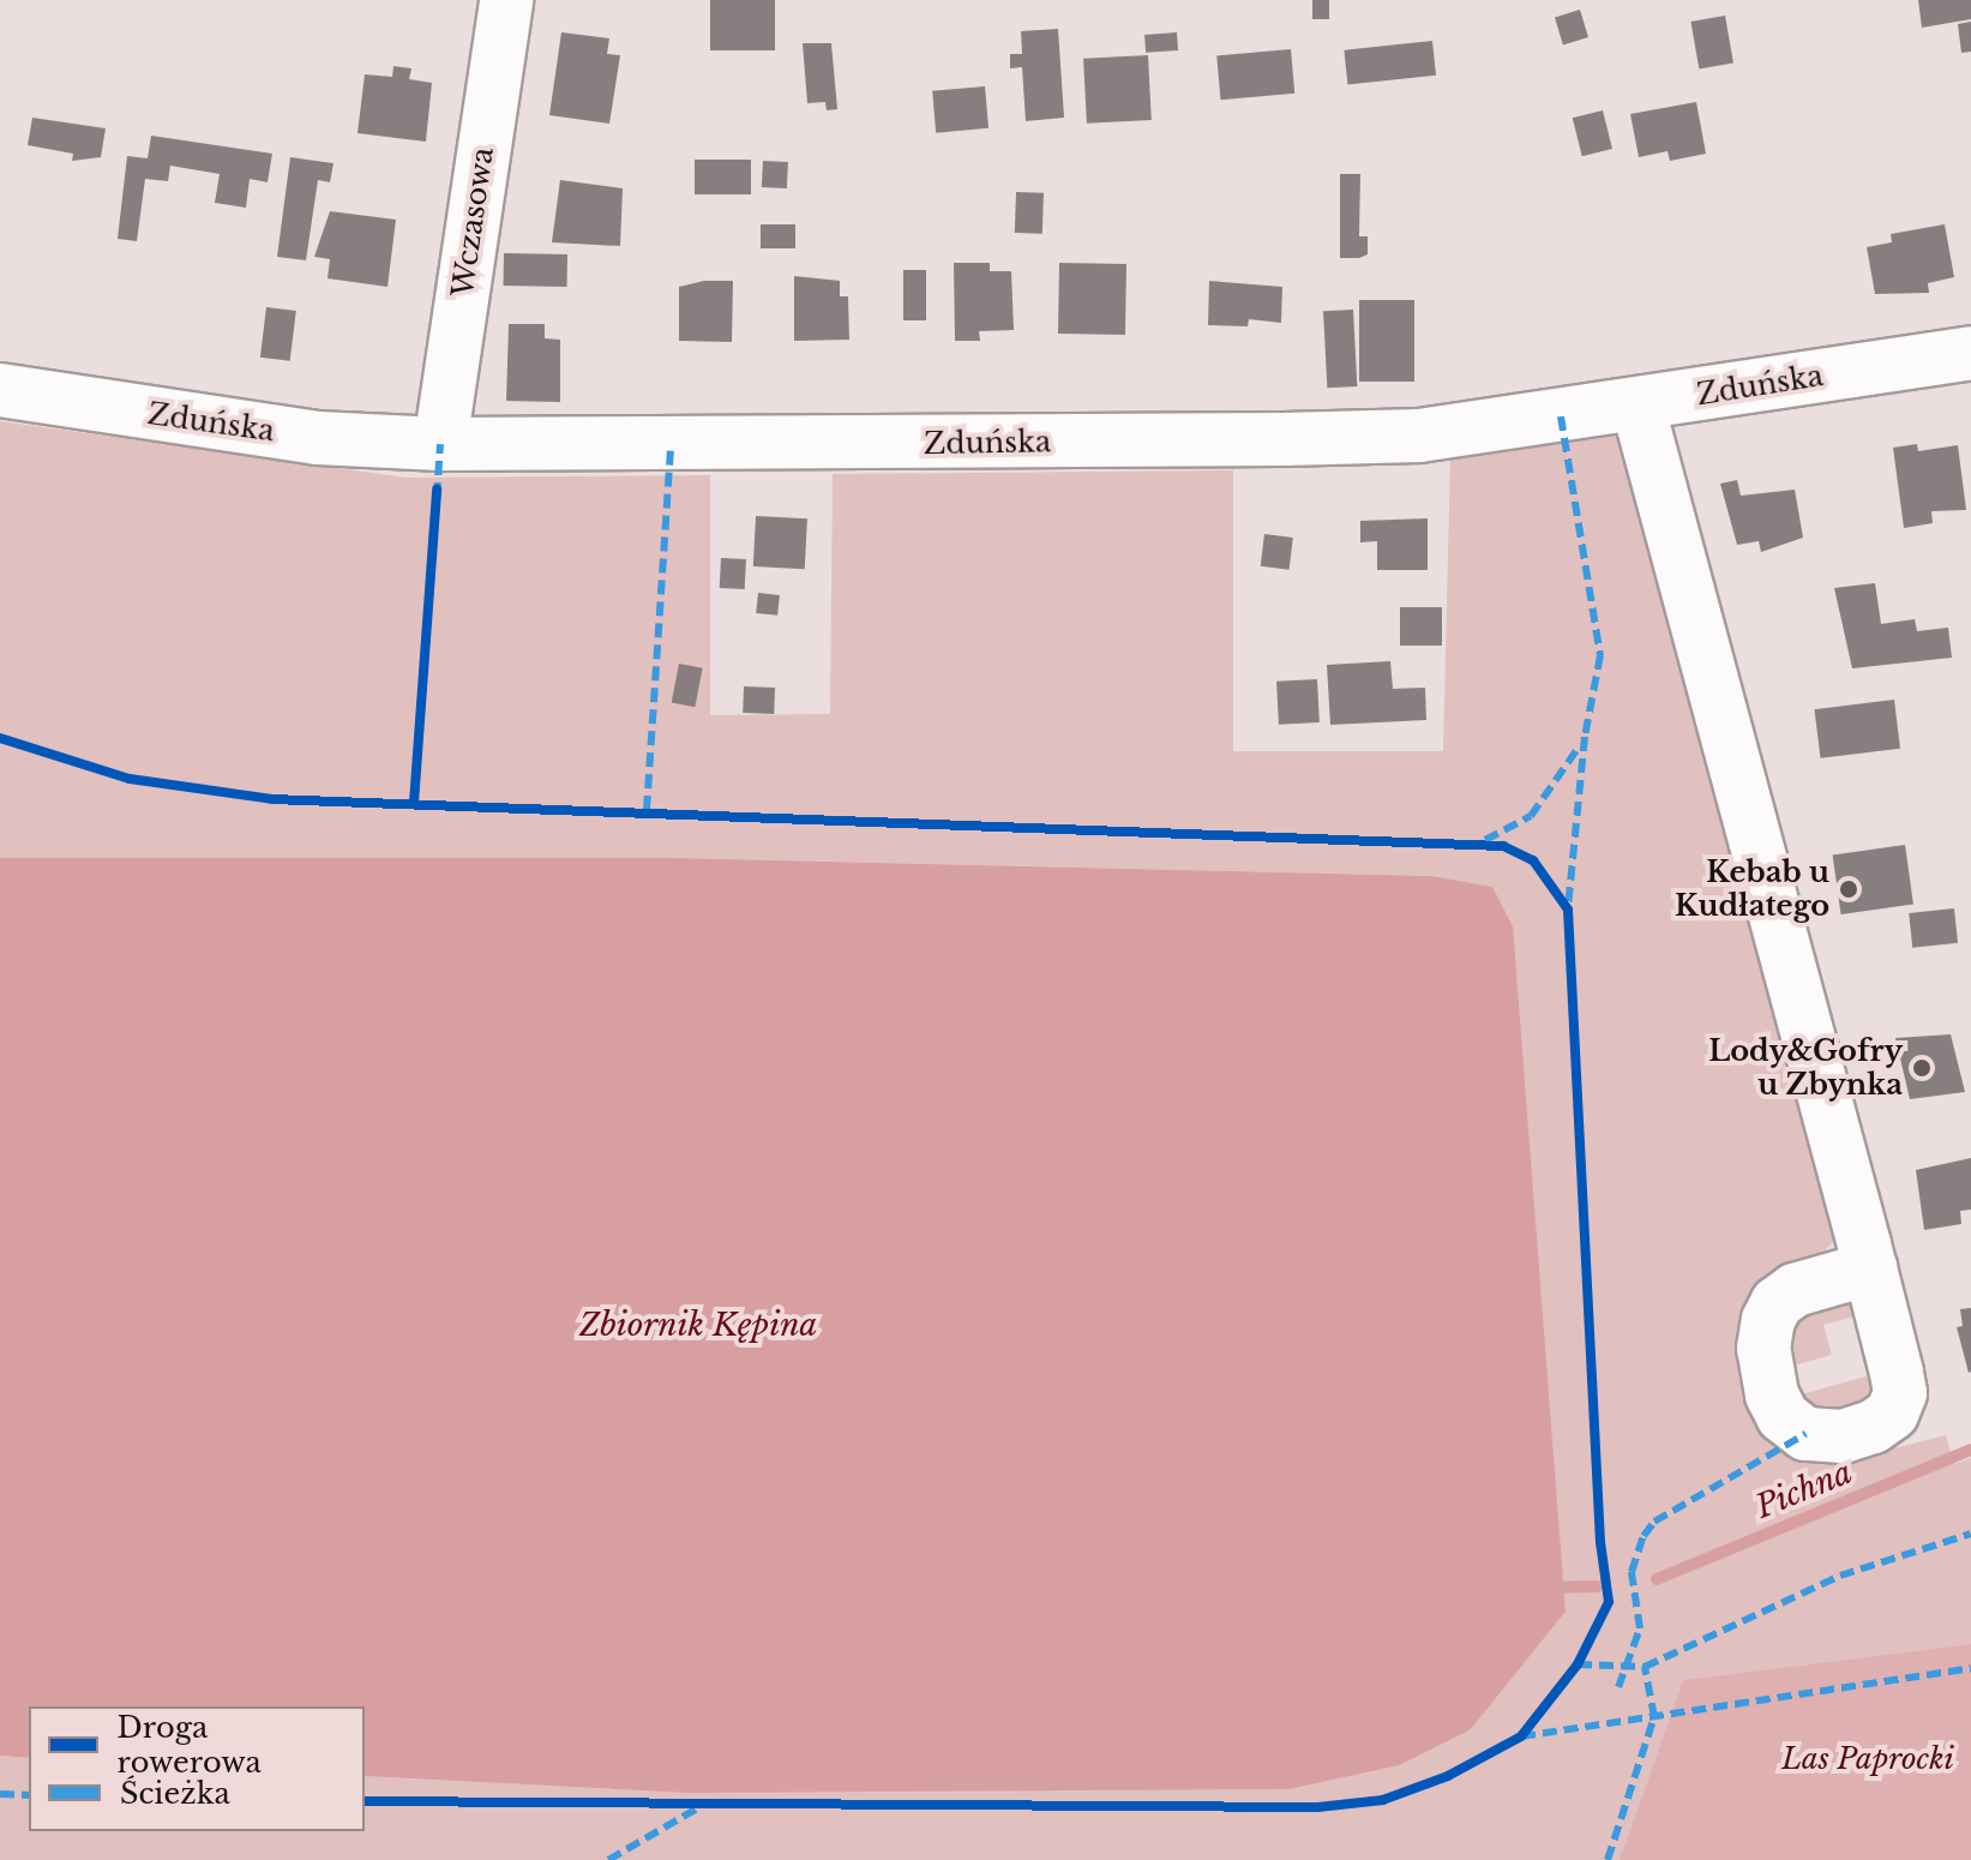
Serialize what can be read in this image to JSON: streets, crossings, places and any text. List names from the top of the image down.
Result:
{
  "streets": {
    "street": ["Wczasowa", "Zduńska"]
  },
  "crossings": [
    ["Wczasowa", "Zduńska"]
  ],
  "water": ["Zbiornik Kępina", "Pichna"],
  "parks": ["Las Paprocki"],
  "places": ["Kebab u Kudłatego", "Lody&Gofry u Zbynka"],
  "legend": ["Droga rowerowa", "Ścieżka"]
}
